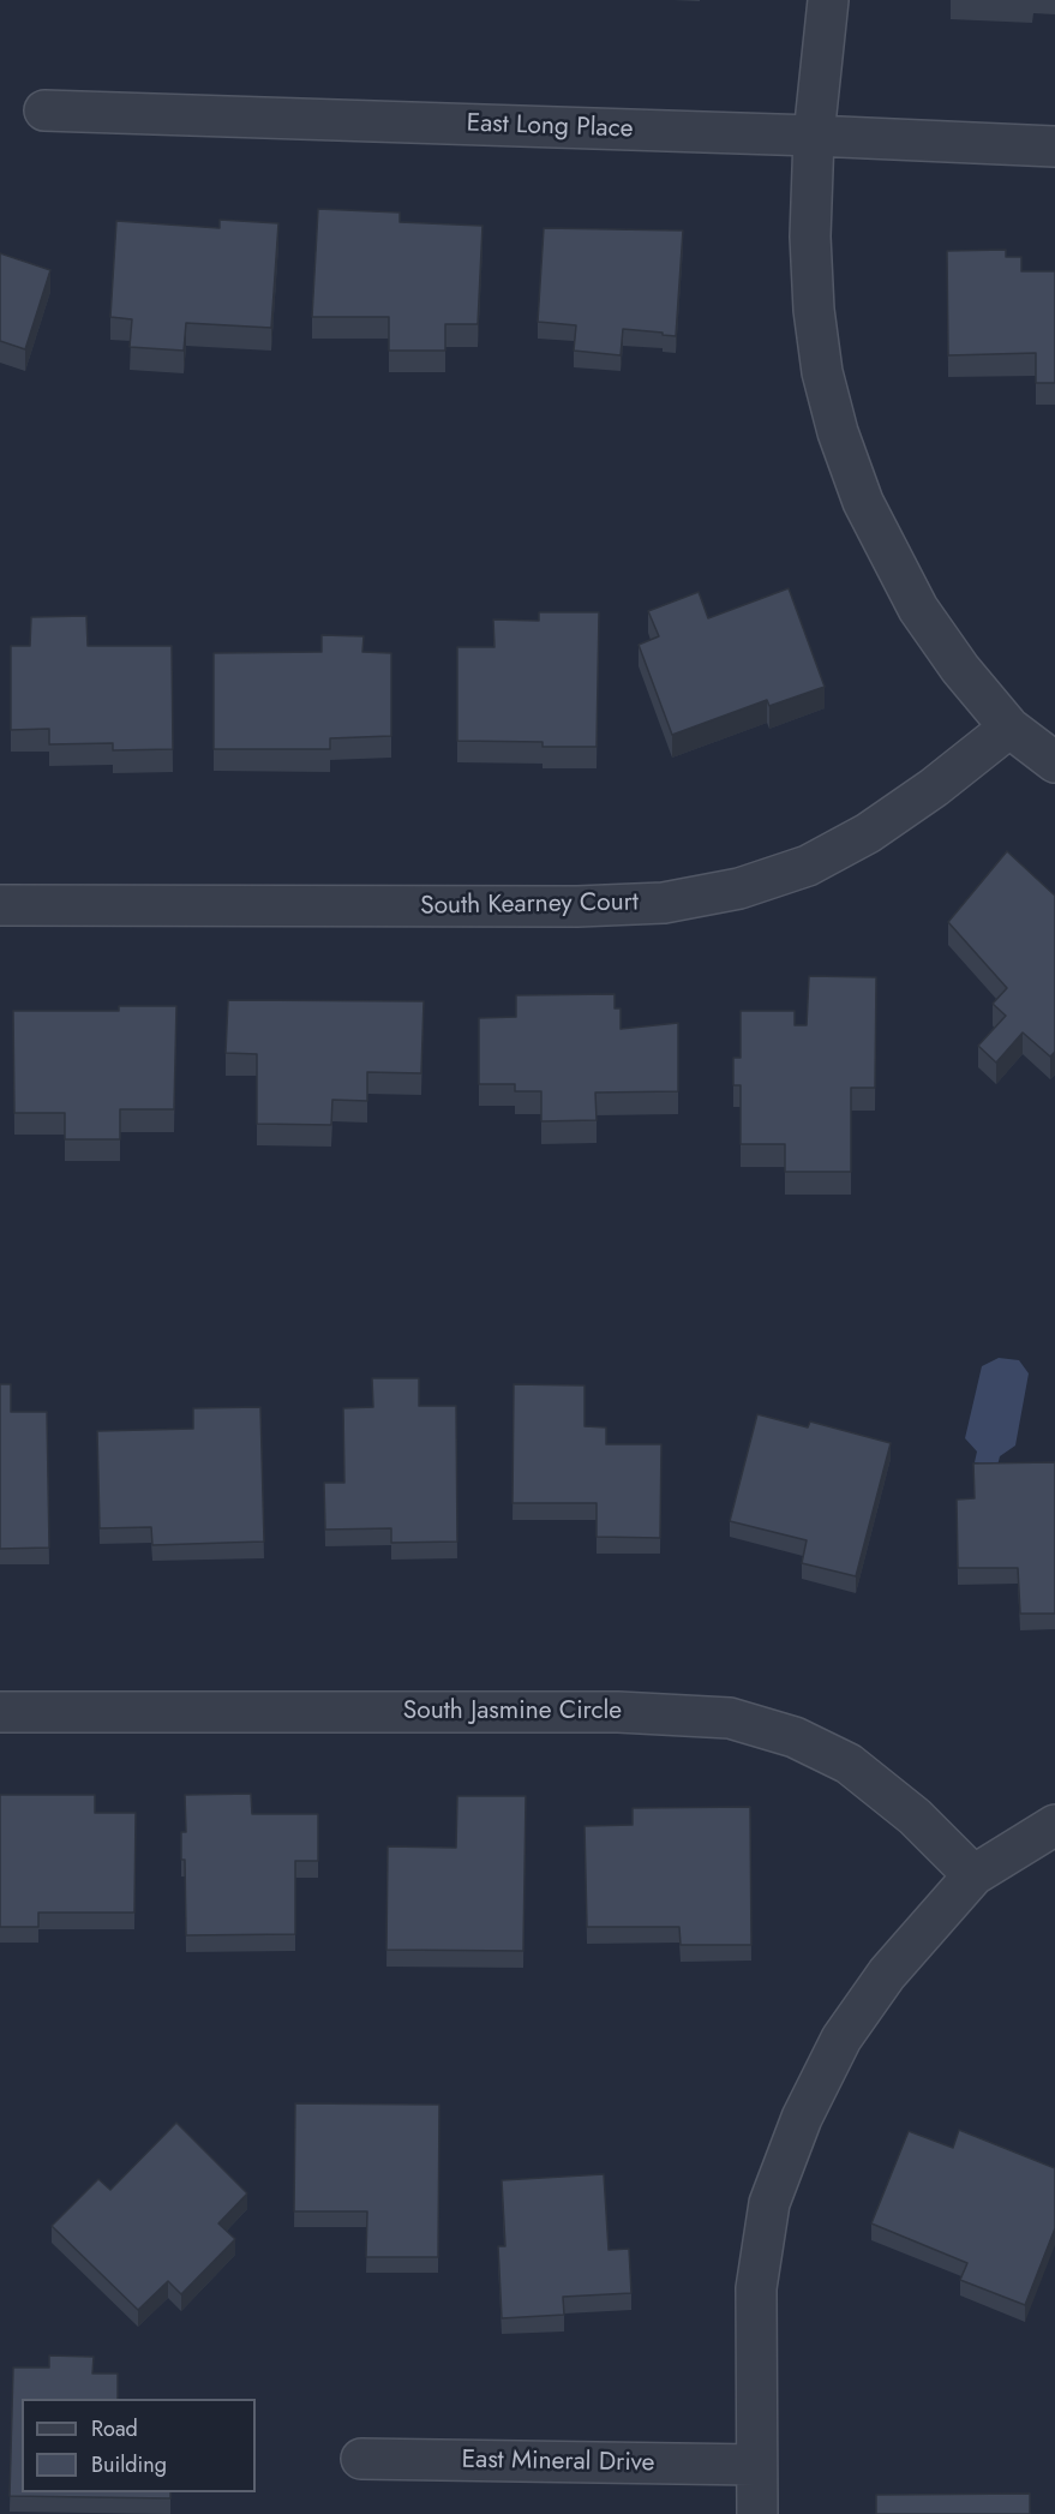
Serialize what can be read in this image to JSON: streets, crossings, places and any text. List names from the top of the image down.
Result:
{
  "streets": {
    "street": [
      "East Long Place",
      "South Kearney Court",
      "South Jasmine Circle",
      "East Mineral Drive"
    ]
  },
  "legend": ["Road", "Building"]
}
